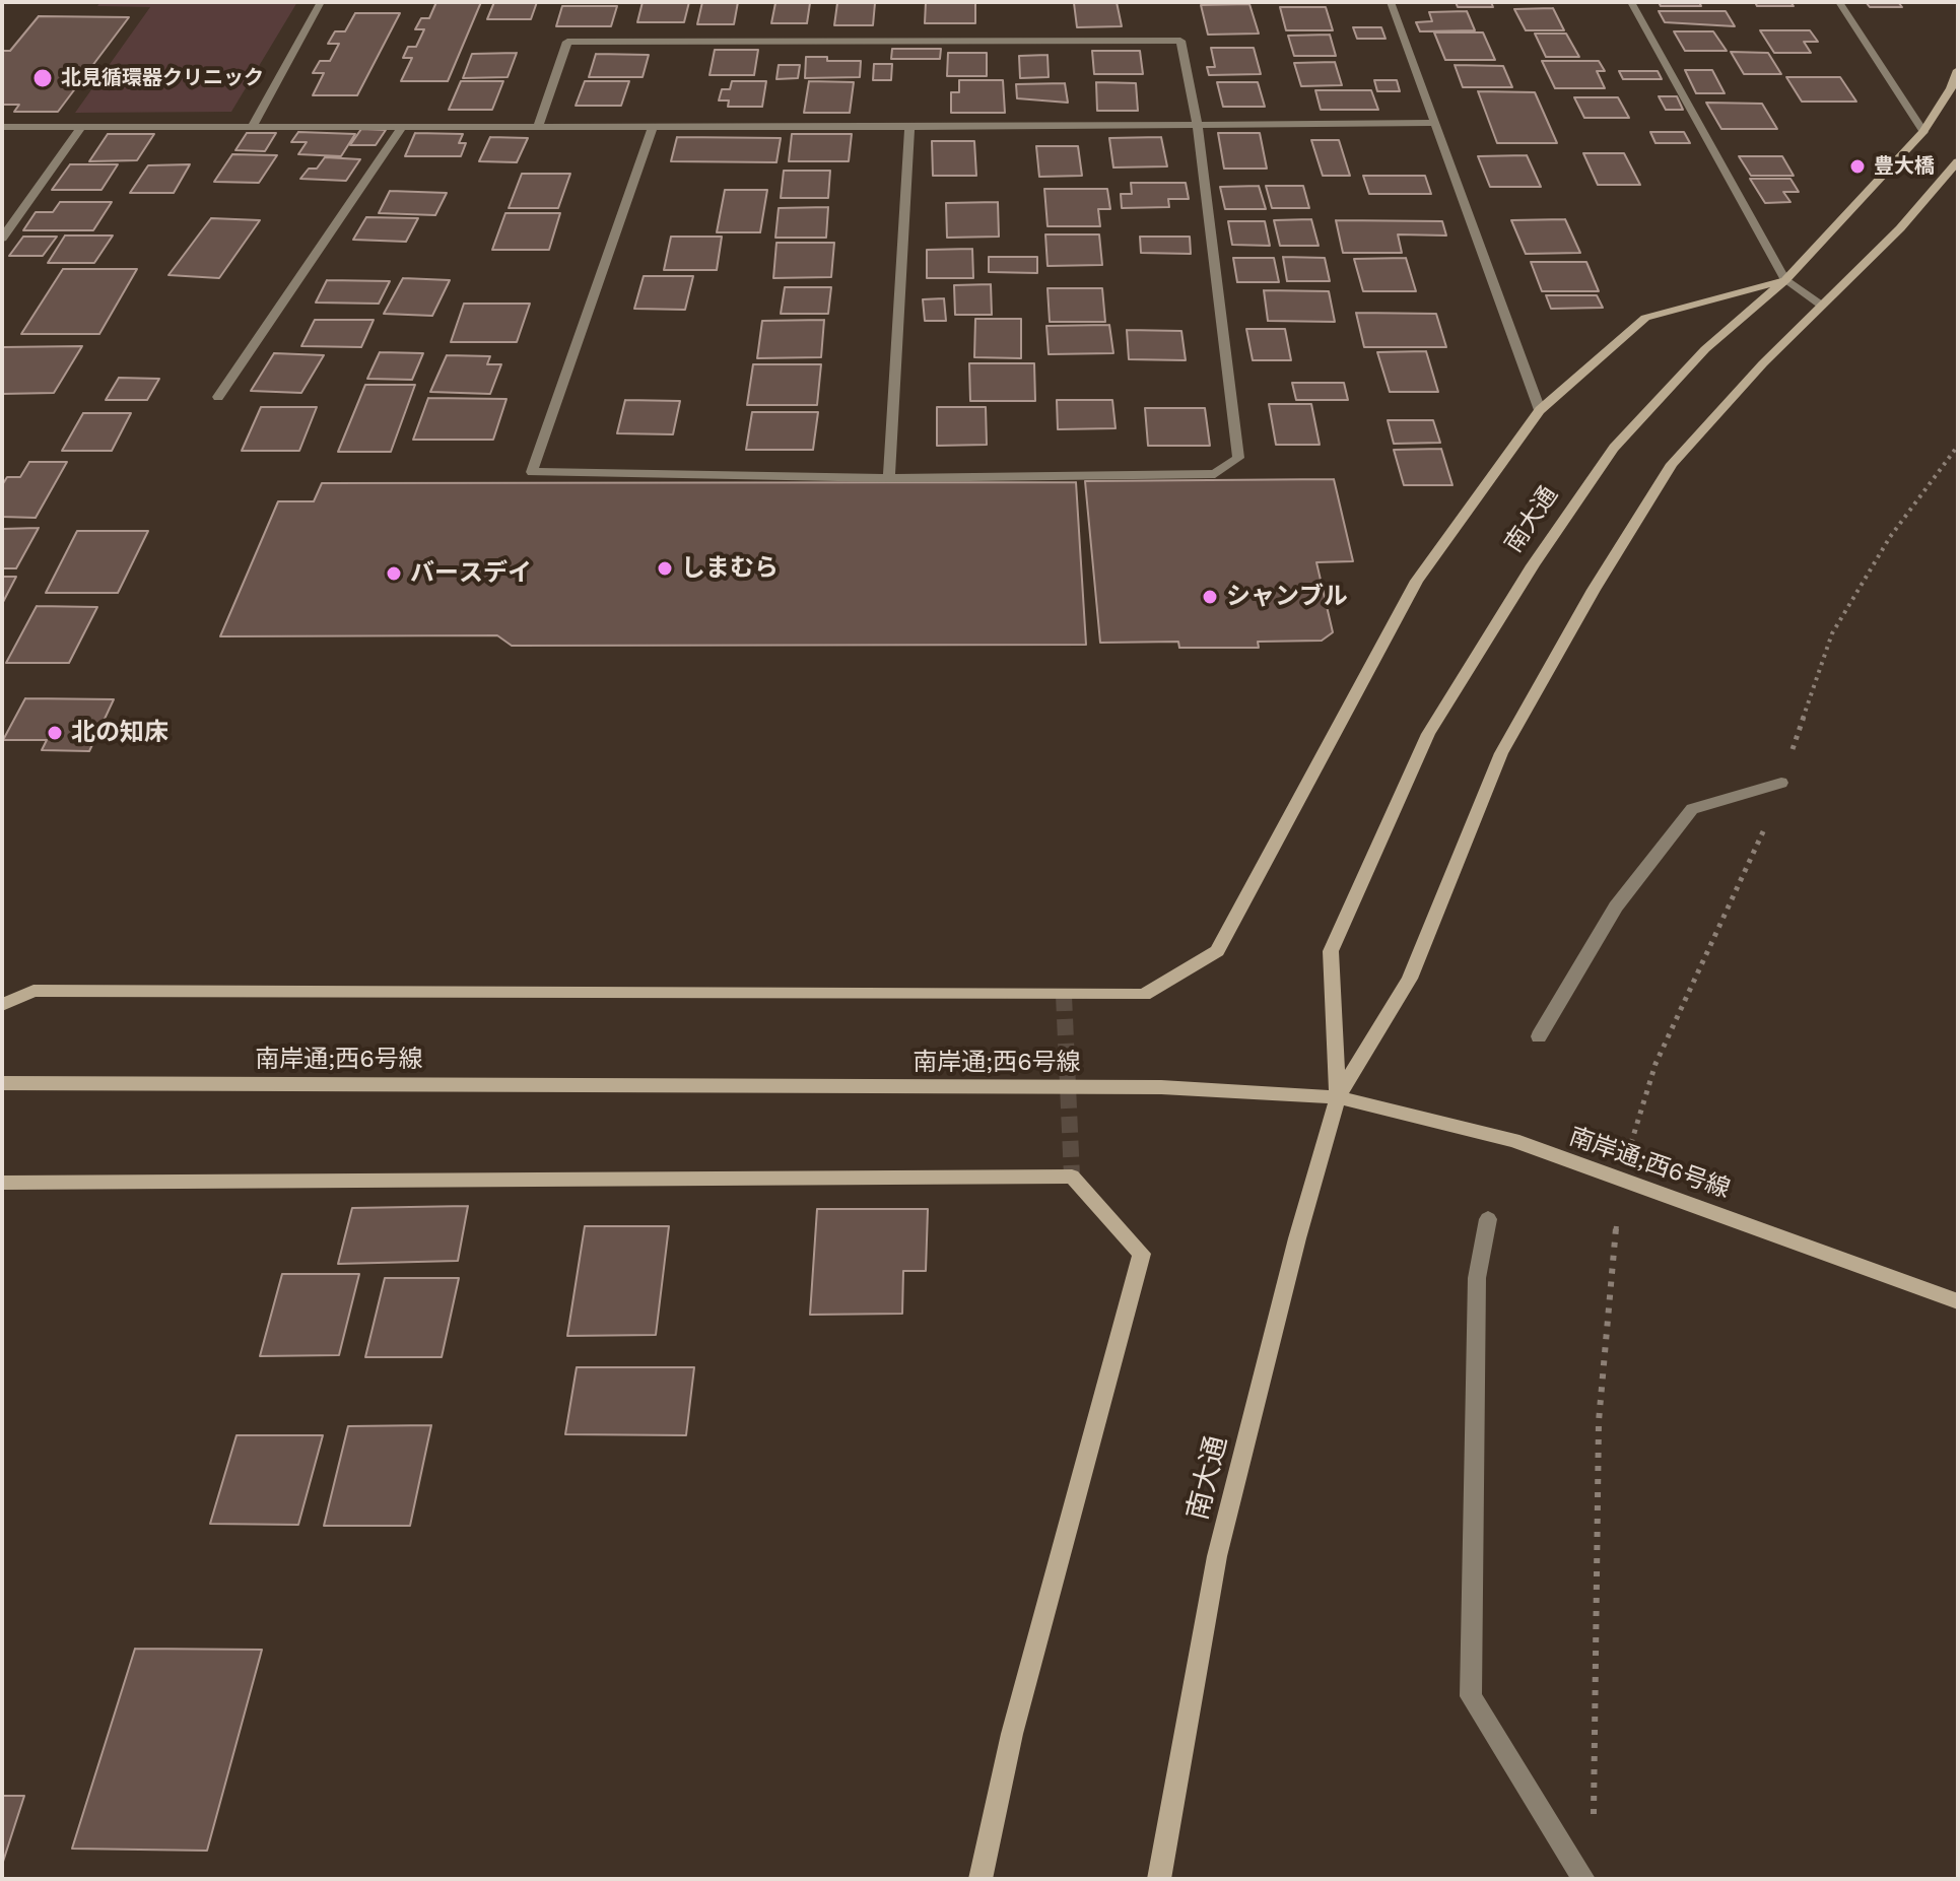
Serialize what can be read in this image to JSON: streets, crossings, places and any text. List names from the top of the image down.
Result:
{
  "streets": {
    "street": ["南大通", "南岸通;西6号線"]
  },
  "crossings": [
    ["南大通", "南岸通;西6号線"]
  ],
  "places": [
    "北見循環器クリニック",
    "豊大橋",
    "しまむら",
    "バースデイ",
    "シャンブル",
    "北の知床"
  ]
}
